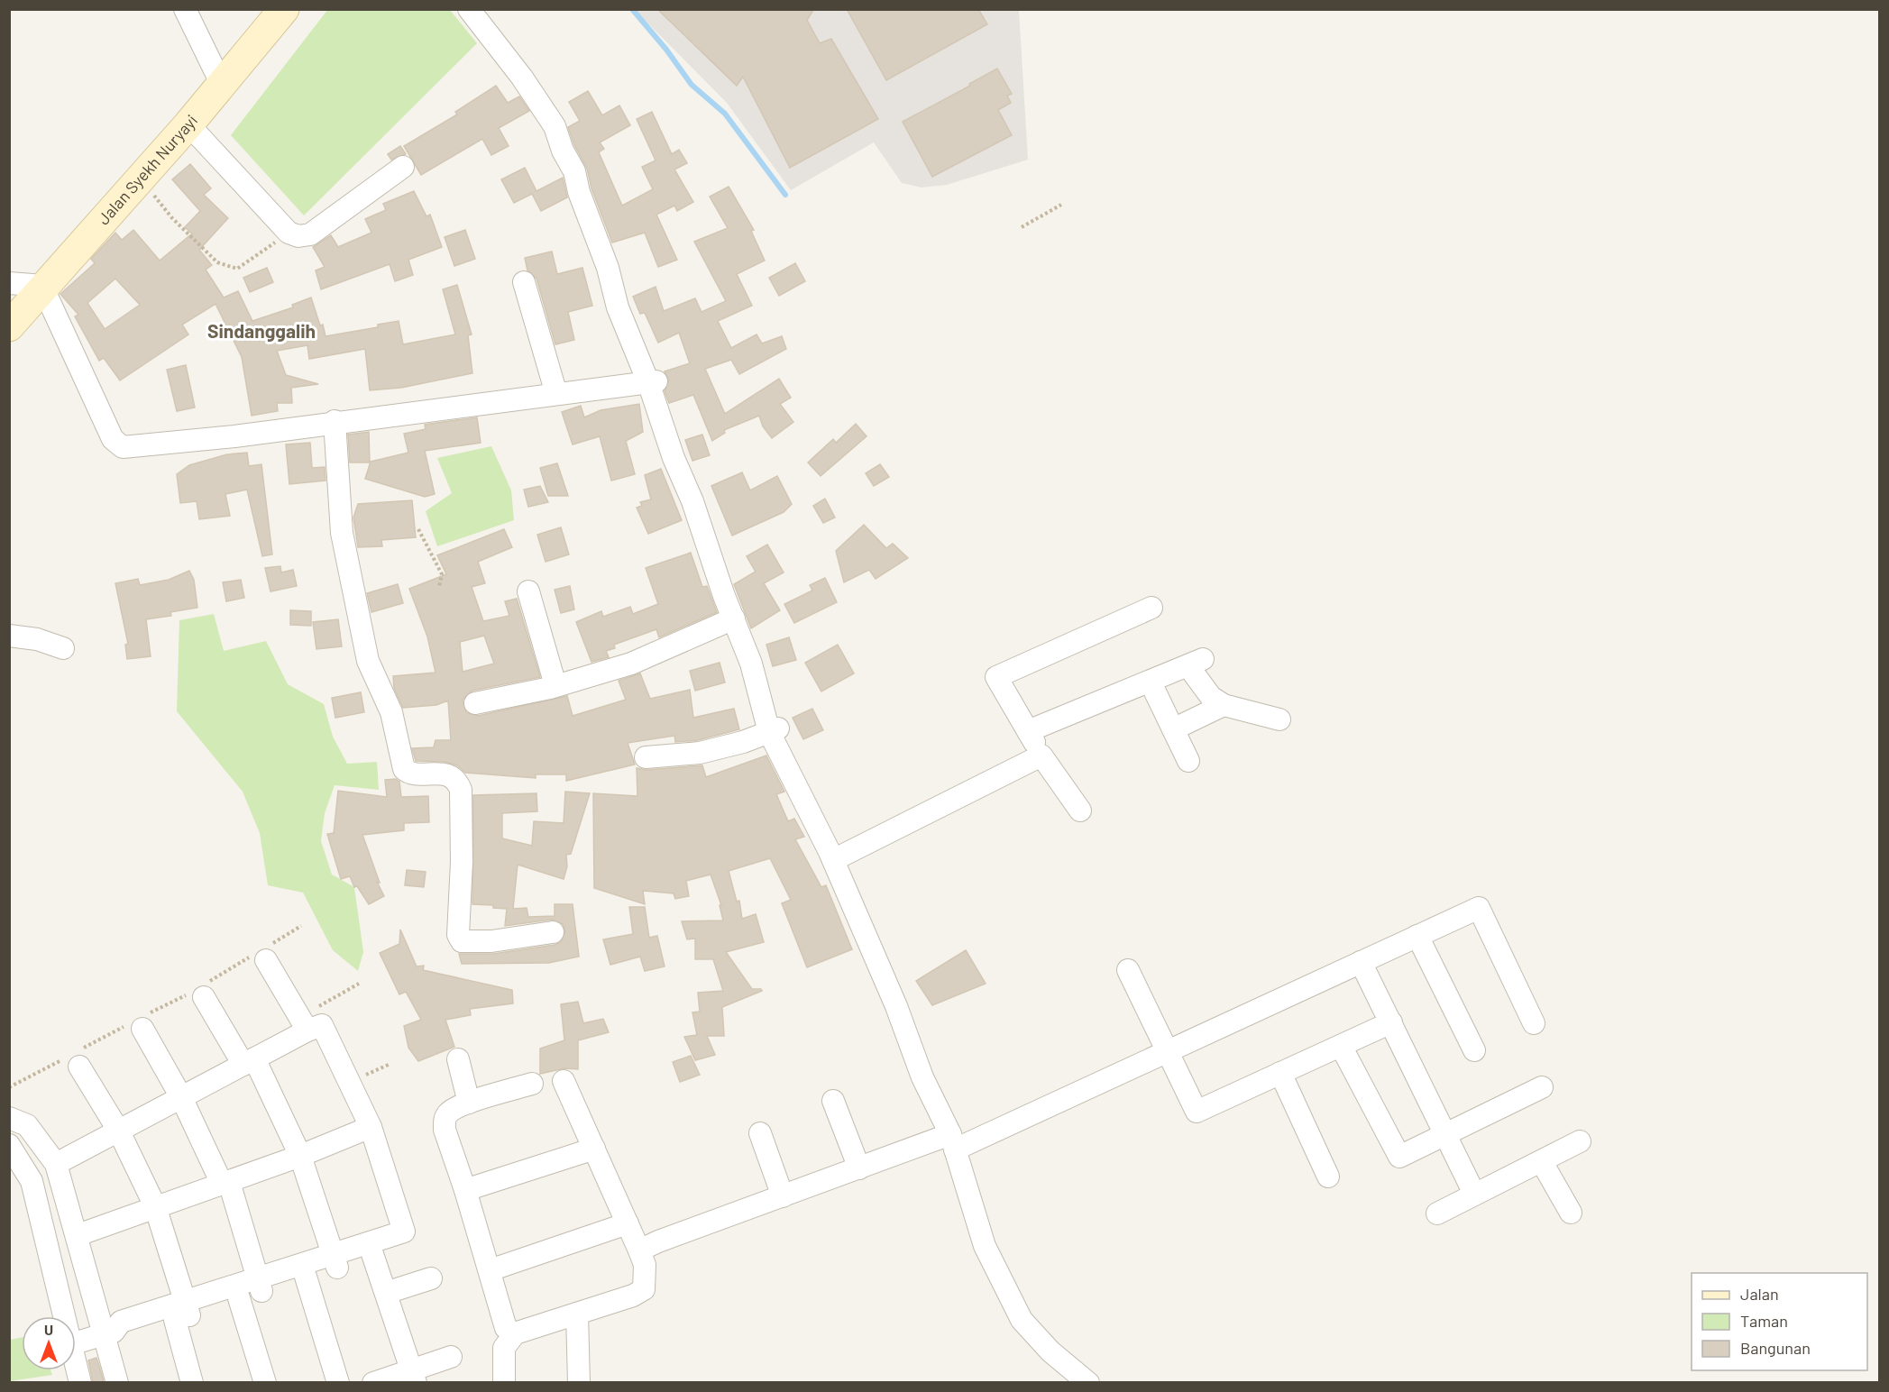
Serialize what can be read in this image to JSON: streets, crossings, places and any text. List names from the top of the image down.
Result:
{
  "streets": {
    "main road": ["Jalan Syekh Nuryayi"]
  },
  "districts": ["Sindanggalih"],
  "legend": ["Jalan", "Taman", "Bangunan"],
  "north": "top"
}
